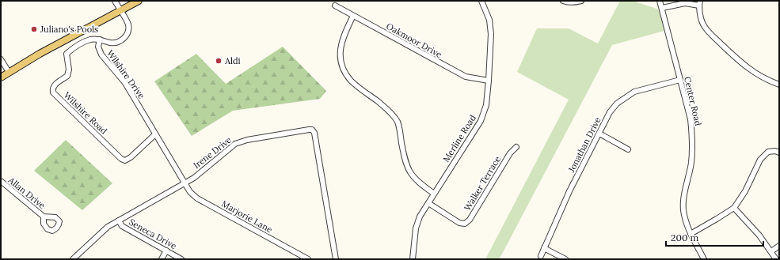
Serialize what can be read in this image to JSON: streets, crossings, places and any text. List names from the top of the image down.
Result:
{
  "streets": {
    "street": [
      "Oakmoor Drive",
      "Wilshire Drive",
      "Center Road",
      "Wilshire Road",
      "Merline Road",
      "Jonathan Drive",
      "Irene Drive",
      "Walker Terrace",
      "Allan Drive",
      "Marjorie Lane",
      "Seneca Drive"
    ]
  },
  "crossings": [
    ["Oakmoor Drive", "Merline Road"],
    ["Wilshire Drive", "Wilshire Road"],
    ["Wilshire Drive", "Irene Drive"],
    ["Wilshire Drive", "Marjorie Lane"],
    ["Center Road", "Jonathan Drive"],
    ["Merline Road", "Walker Terrace"],
    ["Irene Drive", "Marjorie Lane"],
    ["Irene Drive", "Seneca Drive"]
  ],
  "places": ["Juliano's Pools", "Aldi"],
  "scale_bar": "200 m"
}
